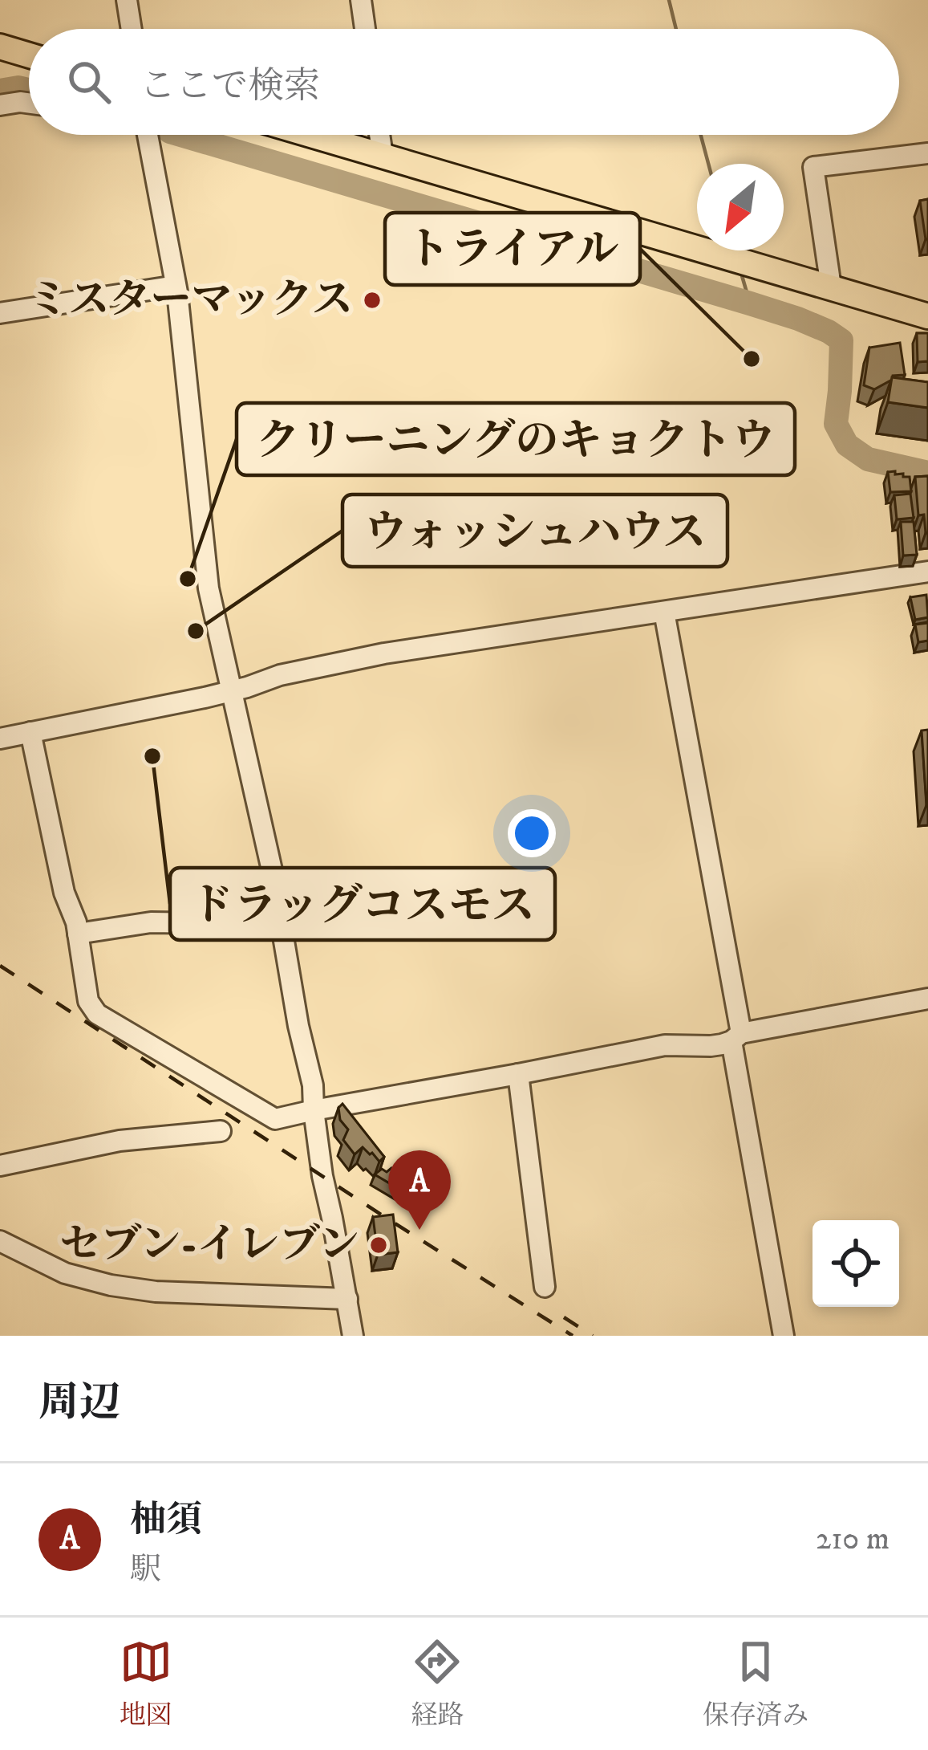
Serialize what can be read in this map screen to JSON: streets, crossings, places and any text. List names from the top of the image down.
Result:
{
  "places": [
    "ミスターマックス",
    "トライアル",
    "クリーニングのキョクトウ",
    "ウォッシュハウス",
    "ドラッグコスモス",
    "セブン-イレブン"
  ],
  "north": "bottom left",
  "page": {
    "search": "ここで検索",
    "pins": "A",
    "heading": "周辺",
    "list": [
      {
        "mark": "A",
        "name": "柚須",
        "note": "駅",
        "value": "210 m"
      }
    ],
    "nav": ["地図", "経路", "保存済み"]
  }
}
